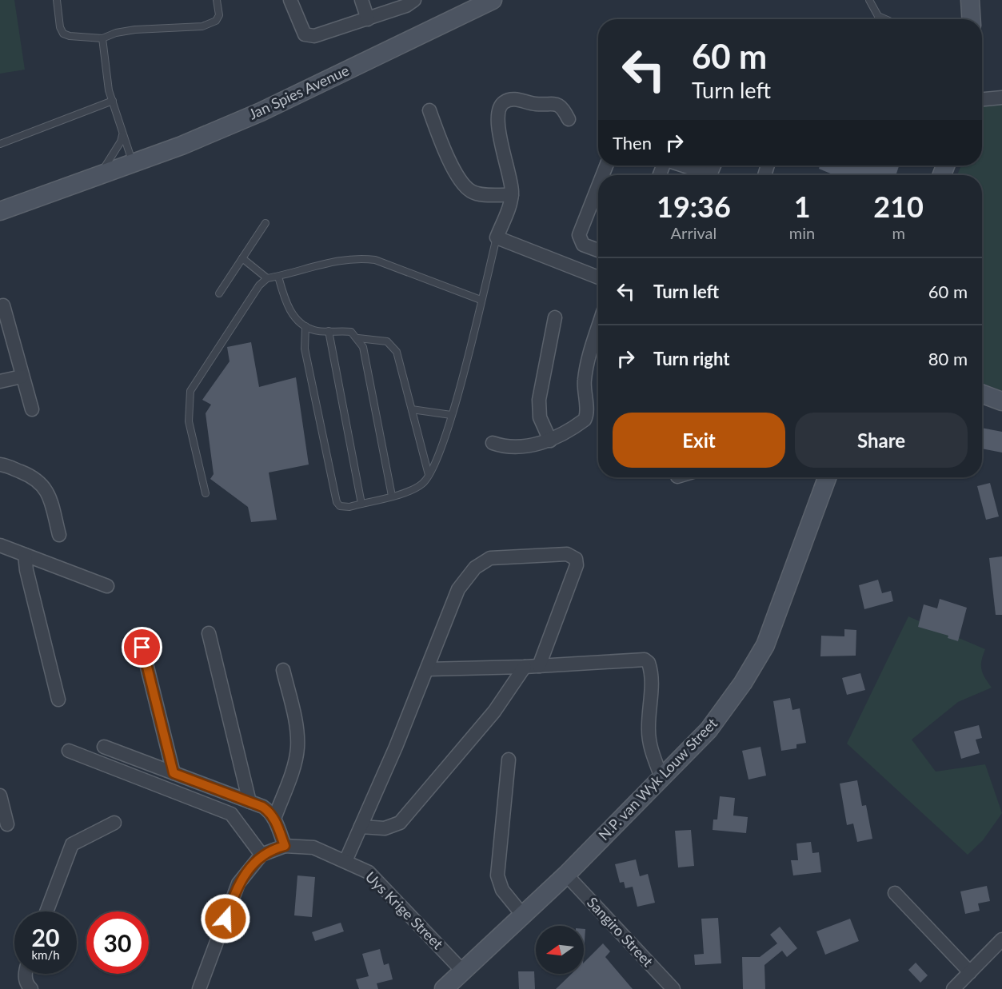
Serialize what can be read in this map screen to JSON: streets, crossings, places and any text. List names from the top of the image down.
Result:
{
  "streets": {
    "street": [
      "Jan Spies Avenue",
      "N.P. van Wyk Louw Street",
      "Uys Krige Street",
      "Sangiro Street"
    ]
  },
  "crossings": [
    ["N.P. van Wyk Louw Street", "Uys Krige Street"],
    ["N.P. van Wyk Louw Street", "Sangiro Street"]
  ],
  "north": "left",
  "page": {
    "turn": ["60 m", "Turn left"],
    "then": "Then",
    "eta": [
      "19:36",
      "Arrival",
      "1",
      "min",
      "210",
      "m"
    ],
    "list": [
      {
        "name": "Turn left",
        "value": "60 m"
      },
      {
        "name": "Turn right",
        "value": "80 m"
      }
    ],
    "buttons": ["Exit", "Share"],
    "speed": "20 km/h",
    "limit": "30"
  }
}
